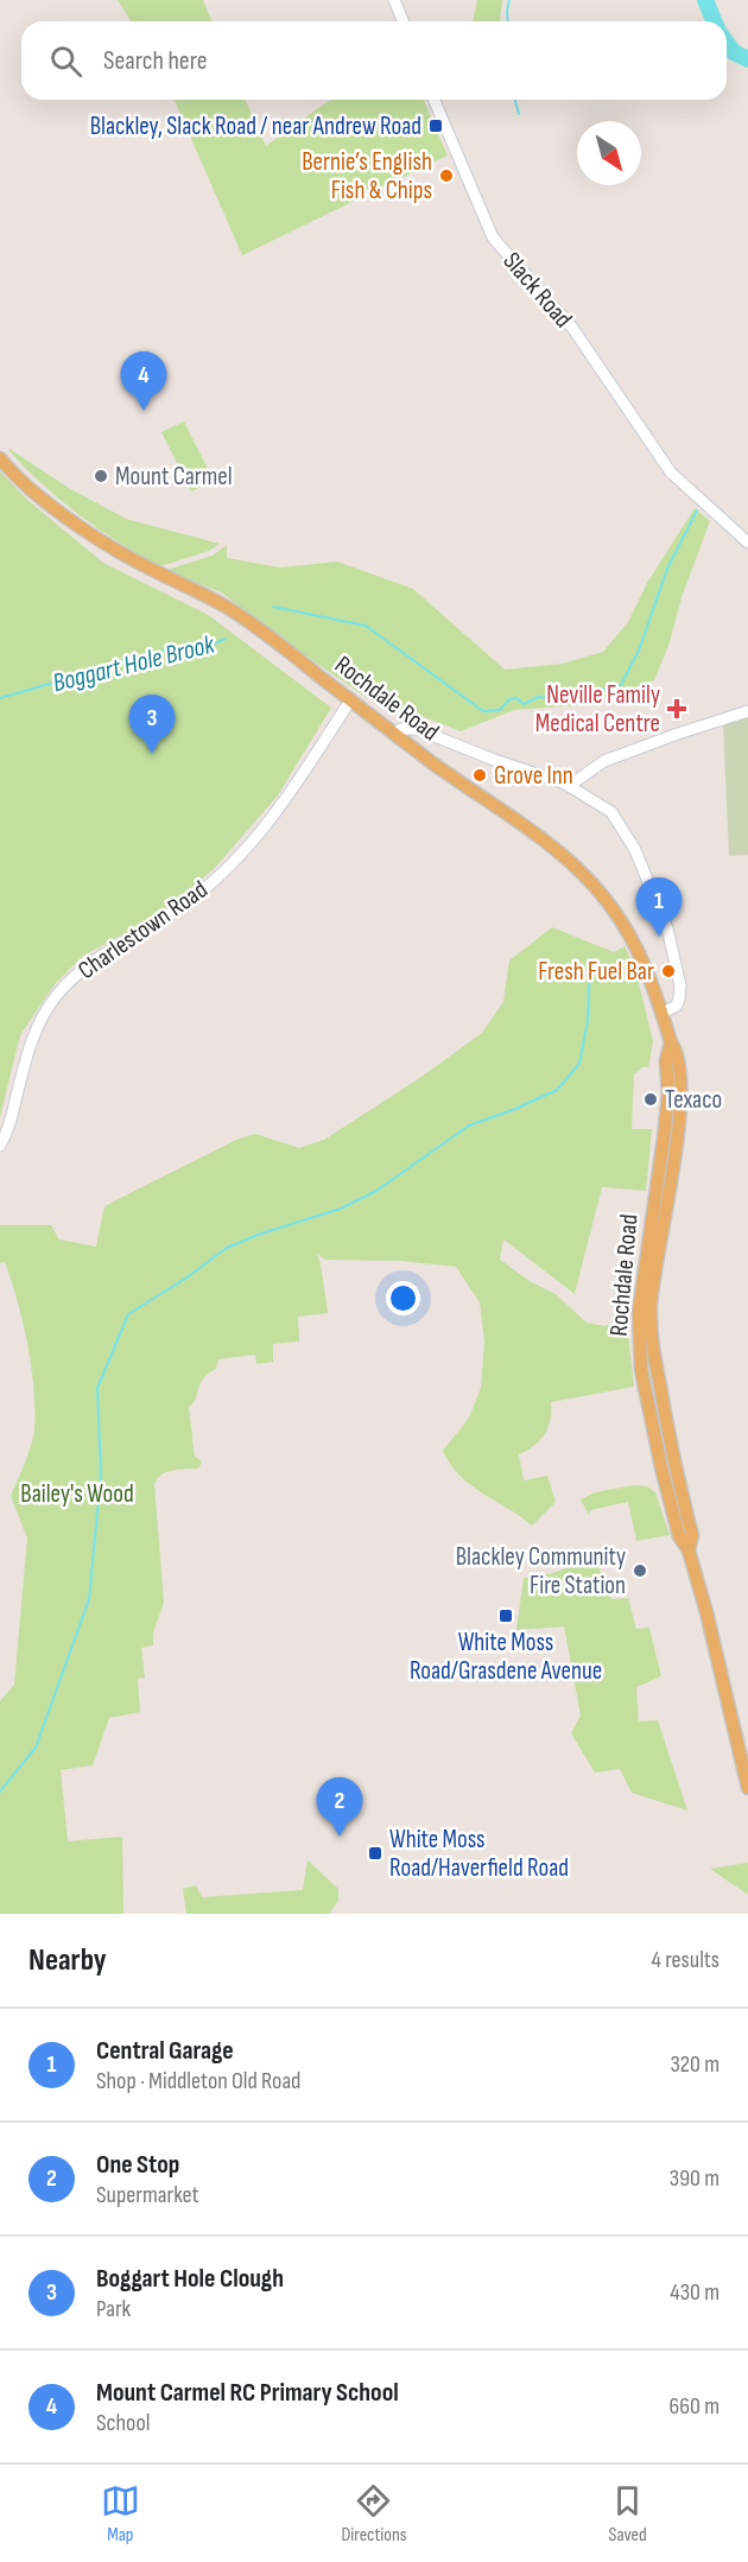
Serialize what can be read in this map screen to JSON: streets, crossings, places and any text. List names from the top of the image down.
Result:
{
  "streets": {
    "main road": ["Rochdale Road"],
    "street": ["Slack Road", "Charlestown Road"]
  },
  "crossings": [
    ["Rochdale Road", "Charlestown Road"]
  ],
  "water": ["Boggart Hole Brook"],
  "parks": ["Bailey's Wood"],
  "places": {
    "transit": ["Blackley, Slack Road / near Andrew Road", "White Moss Road/Grasdene Avenue", "White Moss Road/Haverfield Road"],
    "other": [
      "Bernie’s English Fish & Chips",
      "Mount Carmel",
      "Grove Inn",
      "Fresh Fuel Bar",
      "Texaco",
      "Blackley Community Fire Station"
    ],
    "health": ["Neville Family Medical Centre"]
  },
  "north": "bottom right",
  "page": {
    "search": "Search here",
    "pins": [
      "4",
      "3",
      "1",
      "2"
    ],
    "heading": ["Nearby", "4 results"],
    "list": [
      {
        "mark": "1",
        "name": "Central Garage",
        "note": "Shop · Middleton Old Road",
        "value": "320 m"
      },
      {
        "mark": "2",
        "name": "One Stop",
        "note": "Supermarket",
        "value": "390 m"
      },
      {
        "mark": "3",
        "name": "Boggart Hole Clough",
        "note": "Park",
        "value": "430 m"
      },
      {
        "mark": "4",
        "name": "Mount Carmel RC Primary School",
        "note": "School",
        "value": "660 m"
      }
    ],
    "nav": ["Map", "Directions", "Saved"]
  }
}
